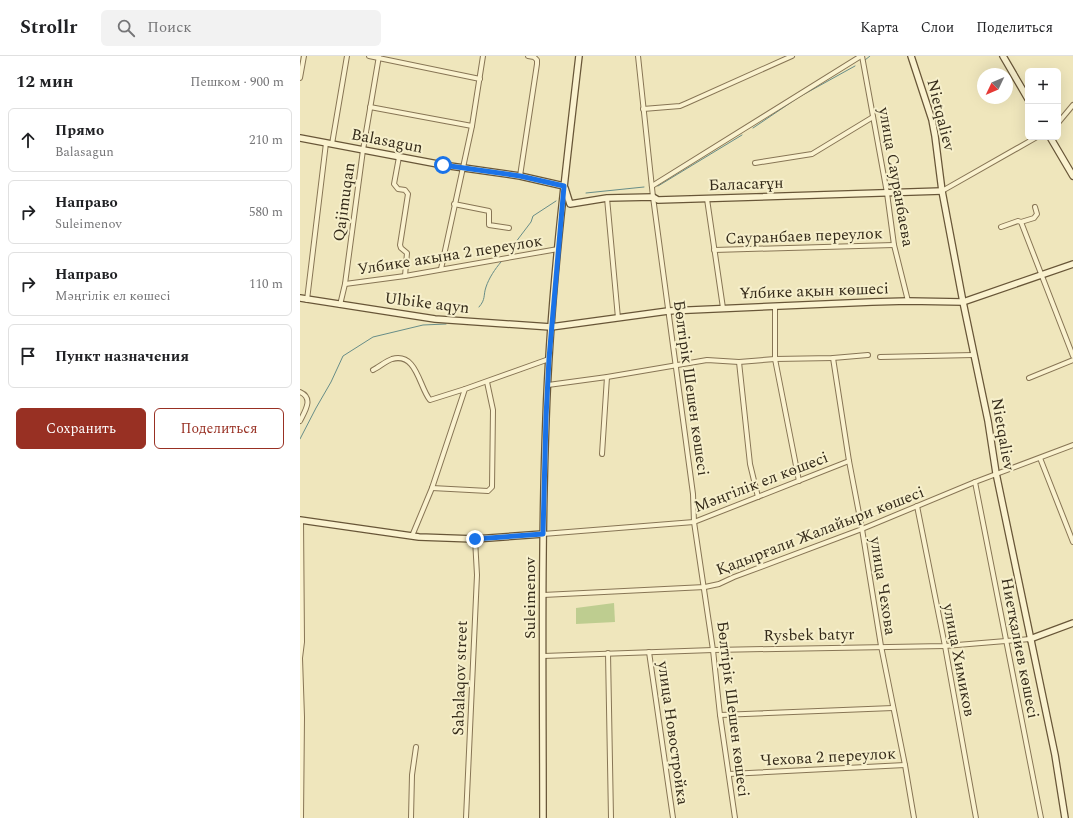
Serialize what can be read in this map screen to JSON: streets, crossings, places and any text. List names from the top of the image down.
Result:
{
  "streets": {
    "street": [
      "Nietqaliev",
      "Balasagun",
      "улица Сауранбаева",
      "Баласағұн",
      "Qajimuqan",
      "Сауранбаев переулок",
      "Улбике акына 2 переулок",
      "Ұлбике ақын көшесі",
      "Ulbike aqyn",
      "Бөлтірік Шешен көшесі",
      "Мәңгілік ел көшесі",
      "Қадырғали Жалайыри көшесі",
      "улица Чехова",
      "Suleimenov",
      "Rysbek batyr",
      "Ниетқалиев көшесі",
      "улица Химиков",
      "Sabalaqov street",
      "улица Новостройка",
      "Чехова 2 переулок"
    ]
  },
  "crossings": [
    ["Nietqaliev", "Баласағұн"],
    ["Nietqaliev", "Ұлбике ақын көшесі"],
    ["Nietqaliev", "Қадырғали Жалайыри көшесі"],
    ["Nietqaliev", "Rysbek batyr"],
    ["Balasagun", "Баласағұн"],
    ["Balasagun", "Qajimuqan"],
    ["Balasagun", "Suleimenov"],
    ["улица Сауранбаева", "Баласағұн"],
    ["улица Сауранбаева", "Сауранбаев переулок"],
    ["улица Сауранбаева", "Ұлбике ақын көшесі"],
    ["Баласағұн", "Сауранбаев переулок"],
    ["Баласағұн", "Бөлтірік Шешен көшесі"],
    ["Баласағұн", "Suleimenov"],
    ["Qajimuqan", "Улбике акына 2 переулок"],
    ["Qajimuqan", "Ulbike aqyn"],
    ["Сауранбаев переулок", "Ұлбике ақын көшесі"],
    ["Улбике акына 2 переулок", "Suleimenov"],
    ["Ұлбике ақын көшесі", "Ulbike aqyn"],
    ["Ұлбике ақын көшесі", "Бөлтірік Шешен көшесі"],
    ["Ұлбике ақын көшесі", "Suleimenov"],
    ["Ulbike aqyn", "Suleimenov"],
    ["Бөлтірік Шешен көшесі", "Мәңгілік ел көшесі"],
    ["Бөлтірік Шешен көшесі", "Қадырғали Жалайыри көшесі"],
    ["Бөлтірік Шешен көшесі", "Rysbek batyr"],
    ["Бөлтірік Шешен көшесі", "Чехова 2 переулок"],
    ["Мәңгілік ел көшесі", "улица Чехова"],
    ["Мәңгілік ел көшесі", "Suleimenov"],
    ["Мәңгілік ел көшесі", "Sabalaqov street"],
    ["Қадырғали Жалайыри көшесі", "улица Чехова"],
    ["Қадырғали Жалайыри көшесі", "Suleimenov"],
    ["Қадырғали Жалайыри көшесі", "Ниетқалиев көшесі"],
    ["Қадырғали Жалайыри көшесі", "улица Химиков"],
    ["улица Чехова", "Rysbek batyr"],
    ["улица Чехова", "Чехова 2 переулок"],
    ["Suleimenov", "Rysbek batyr"],
    ["Rysbek batyr", "Ниетқалиев көшесі"],
    ["Rysbek batyr", "улица Химиков"],
    ["Rysbek batyr", "улица Новостройка"]
  ],
  "north": "bottom left",
  "page": {
    "header": "Strollr",
    "search": "Поиск",
    "nav": ["Карта", "Слои", "Поделиться"],
    "heading": ["12 мин", "Пешком · 900 m"],
    "map_buttons": ["+", "−"],
    "list": [
      ["Прямо", "Balasagun", "210 m"],
      ["Направо", "Suleimenov", "580 m"],
      ["Направо", "Мәңгілік ел көшесі", "110 m"],
      "Пункт назначения"
    ],
    "buttons": ["Сохранить", "Поделиться"]
  }
}
